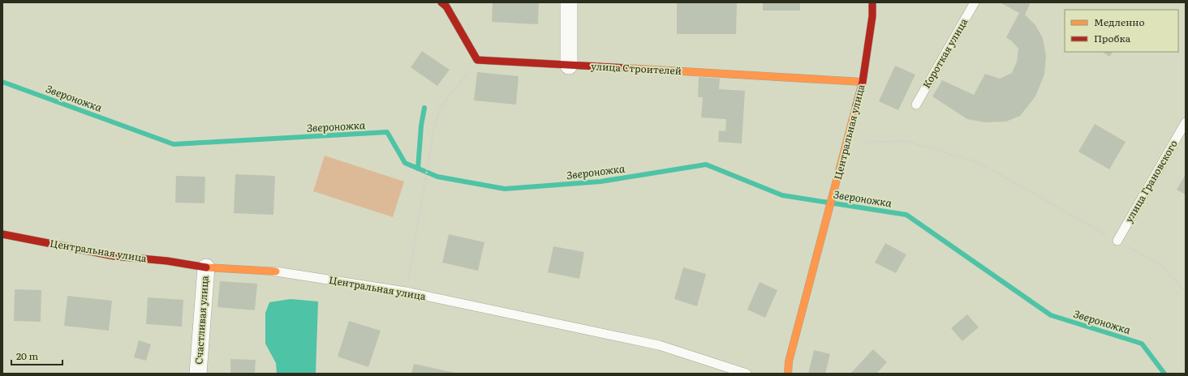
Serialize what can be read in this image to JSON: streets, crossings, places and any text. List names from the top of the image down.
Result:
{
  "streets": {
    "street": ["улица Строителей", "Центральная улица", "Счастливая улица"],
    "lane": ["Короткая улица", "улица Грановского"]
  },
  "crossings": [
    ["улица Строителей", "Центральная улица"],
    ["Центральная улица", "Счастливая улица"]
  ],
  "water": ["Звероножка"],
  "legend": ["Медленно", "Пробка"],
  "scale_bar": "20 m"
}
